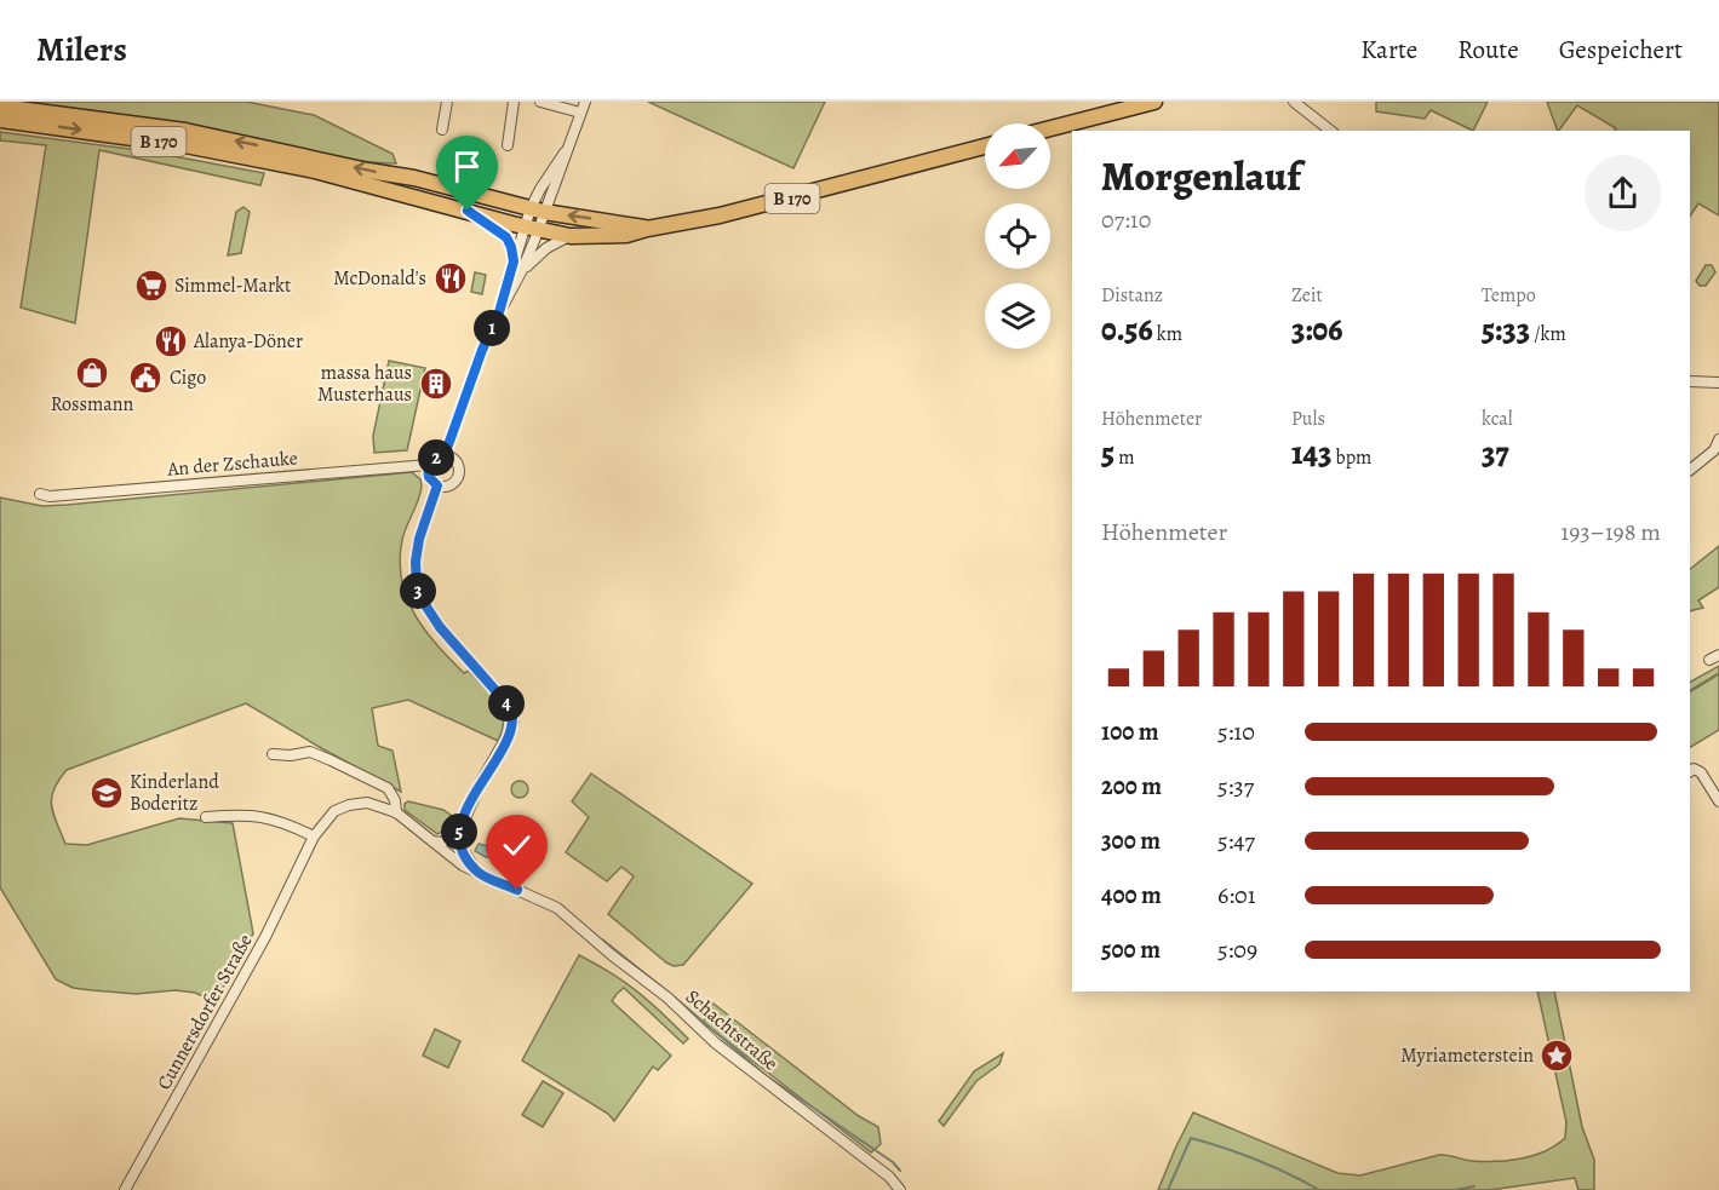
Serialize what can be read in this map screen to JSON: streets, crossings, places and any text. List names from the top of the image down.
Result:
{
  "streets": {
    "main road": ["B 170"],
    "street": ["An der Zschauke", "Cunnersdorfer Straße", "Schachtstraße"]
  },
  "crossings": [
    ["Cunnersdorfer Straße", "Schachtstraße"]
  ],
  "places": {
    "restaurant": ["McDonald's", "Alanya-Döner"],
    "supermarket": ["Simmel-Markt"],
    "shop": ["Rossmann"],
    "public building": ["Cigo"],
    "building": ["massa haus Musterhaus"],
    "school or university": ["Kinderland Boderitz"],
    "place": ["Myriameterstein"]
  },
  "north": "bottom left",
  "page": {
    "header": "Milers",
    "nav": ["Karte", "Route", "Gespeichert"],
    "heading": ["Morgenlauf", "07:10"],
    "stats": [
      ["Distanz", "0.56 km"],
      ["Zeit", "3:06"],
      ["Tempo", "5:33 /km"],
      ["Höhenmeter", "5 m"],
      ["Puls", "143 bpm"],
      ["kcal", "37"]
    ],
    "pins": [
      "1",
      "2",
      "3",
      "4",
      "5"
    ],
    "chart": ["Höhenmeter", "193–198 m"],
    "list": [
      {
        "name": "100 m",
        "note": "5:10"
      },
      {
        "name": "200 m",
        "note": "5:37"
      },
      {
        "name": "300 m",
        "note": "5:47"
      },
      {
        "name": "400 m",
        "note": "6:01"
      },
      {
        "name": "500 m",
        "note": "5:09"
      }
    ]
  }
}
